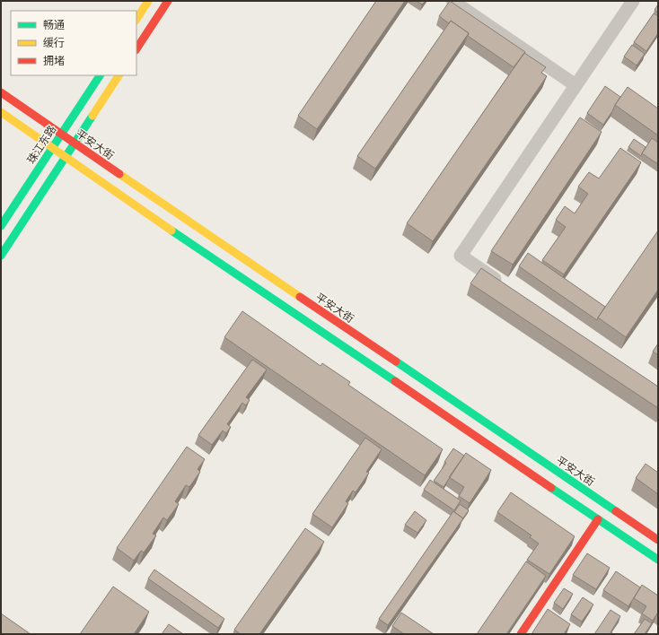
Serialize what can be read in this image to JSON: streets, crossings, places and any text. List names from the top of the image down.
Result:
{
  "streets": {
    "main road": ["珠江东路", "平安大街"]
  },
  "crossings": [
    ["珠江东路", "平安大街"]
  ],
  "legend": ["畅通", "缓行", "拥堵"]
}
